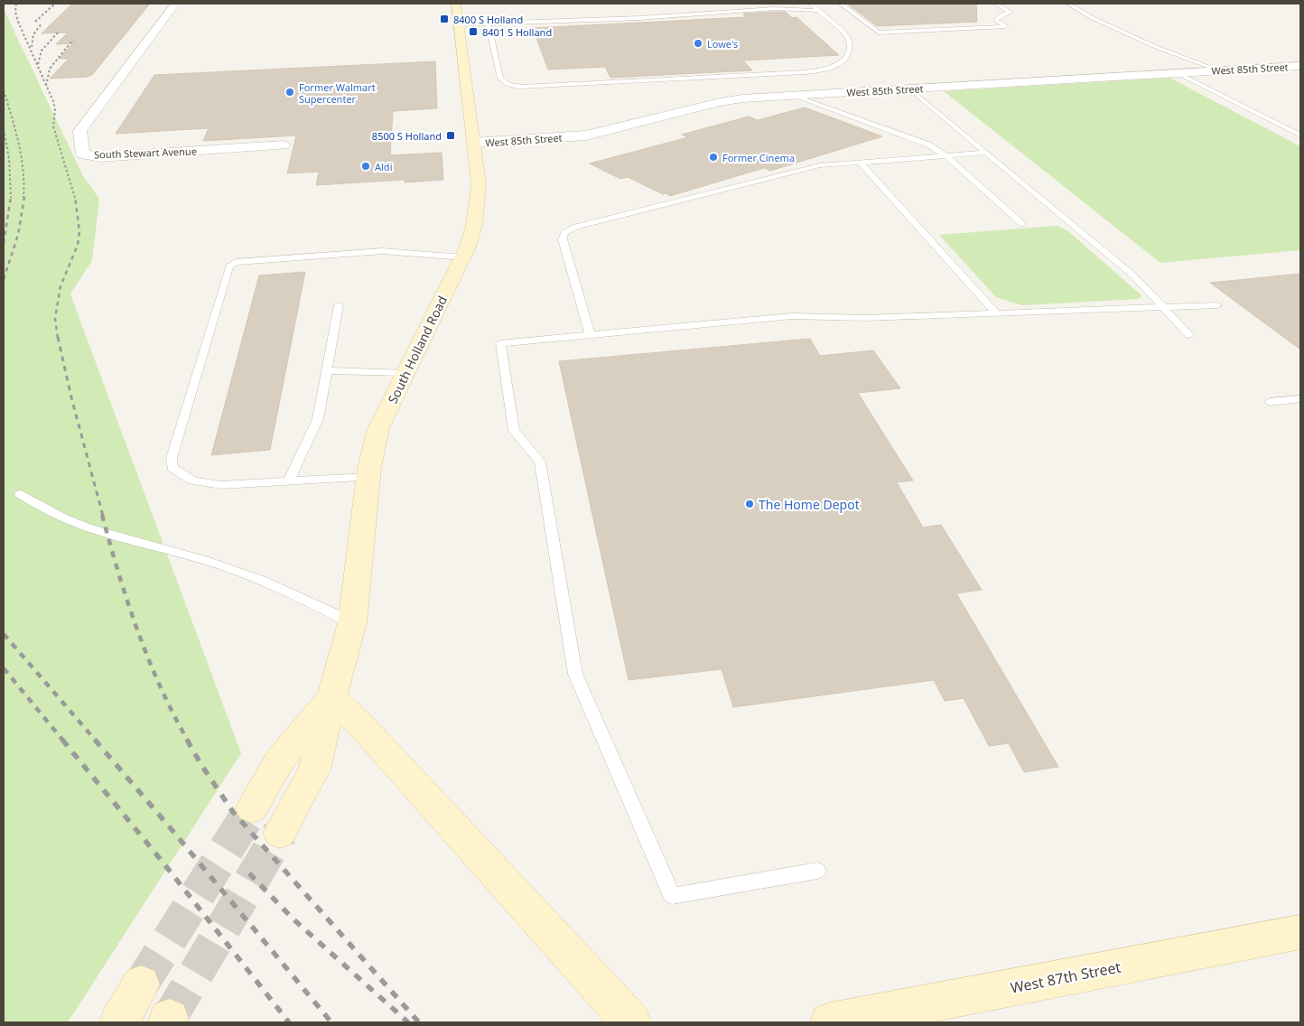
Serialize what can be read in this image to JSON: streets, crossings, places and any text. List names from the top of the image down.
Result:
{
  "streets": {
    "main road": ["South Holland Road", "West 87th Street"],
    "street": ["West 85th Street", "South Stewart Avenue"]
  },
  "crossings": [
    ["West 85th Street", "South Holland Road"]
  ],
  "places": {
    "transit": ["8400 S Holland", "8401 S Holland", "8500 S Holland"],
    "other": [
      "Lowe's",
      "Former Walmart Supercenter",
      "Former Cinema",
      "Aldi",
      "The Home Depot"
    ]
  }
}
